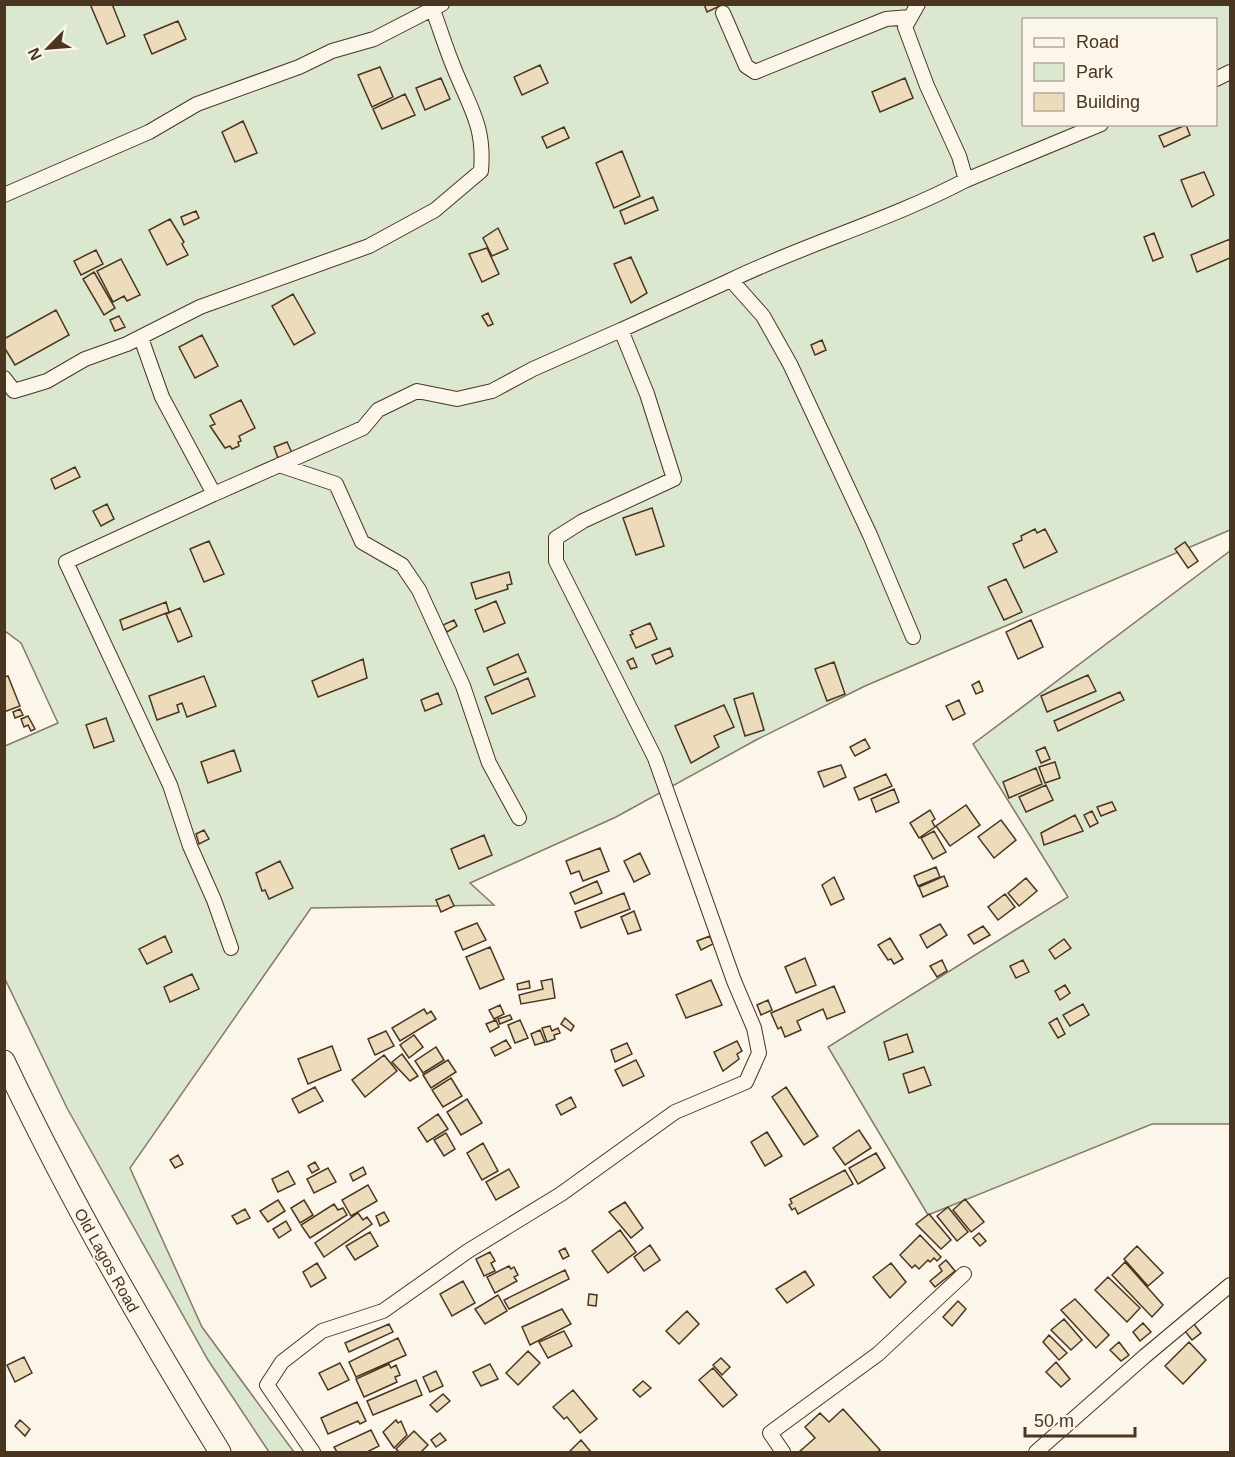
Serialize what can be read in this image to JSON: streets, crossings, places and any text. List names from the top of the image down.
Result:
{
  "streets": {
    "main road": ["Old Lagos Road"]
  },
  "legend": ["Road", "Park", "Building"],
  "scale_bar": "50 m",
  "north": "bottom left"
}
